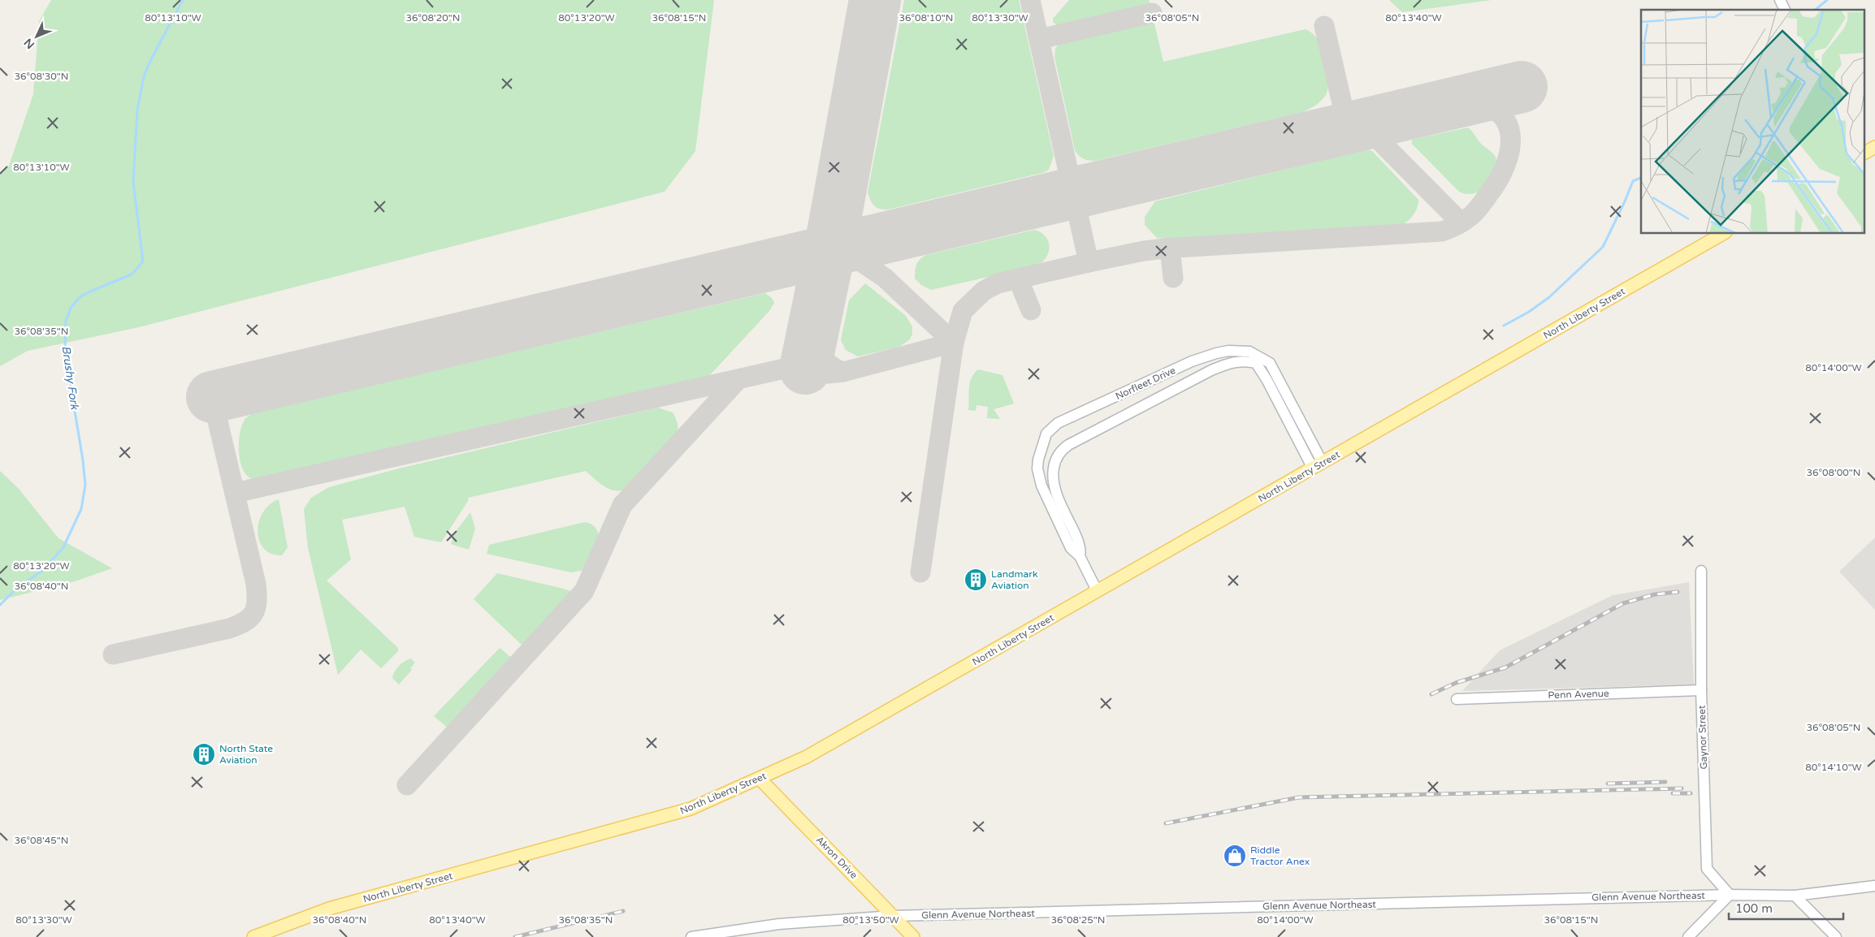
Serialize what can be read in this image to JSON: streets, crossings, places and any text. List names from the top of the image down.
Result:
{
  "streets": {
    "main road": ["North Liberty Street", "Akron Drive"],
    "street": [
      "Norfleet Drive",
      "Penn Avenue",
      "Gaynor Street",
      "Glenn Avenue Northeast"
    ]
  },
  "crossings": [
    ["North Liberty Street", "Norfleet Drive"],
    ["North Liberty Street", "Akron Drive"],
    ["Penn Avenue", "Gaynor Street"],
    ["Gaynor Street", "Glenn Avenue Northeast"],
    ["Akron Drive", "Glenn Avenue Northeast"]
  ],
  "water": ["Brushy Fork"],
  "places": {
    "building": ["Landmark Aviation", "North State Aviation"],
    "shop": ["Riddle Tractor Anex"]
  },
  "scale_bar": "100 m",
  "north": "bottom left",
  "coordinates": [
    "80°13'10\"W",
    "80°13'20\"W",
    "80°13'30\"W",
    "80°13'40\"W",
    "36°08'20\"N",
    "36°08'15\"N",
    "36°08'10\"N",
    "36°08'05\"N",
    "36°08'30\"N",
    "36°08'35\"N",
    "80°14'00\"W",
    "36°08'00\"N",
    "36°08'40\"N",
    "80°14'10\"W",
    "36°08'45\"N",
    "36°08'25\"N",
    "80°13'50\"W"
  ]
}
